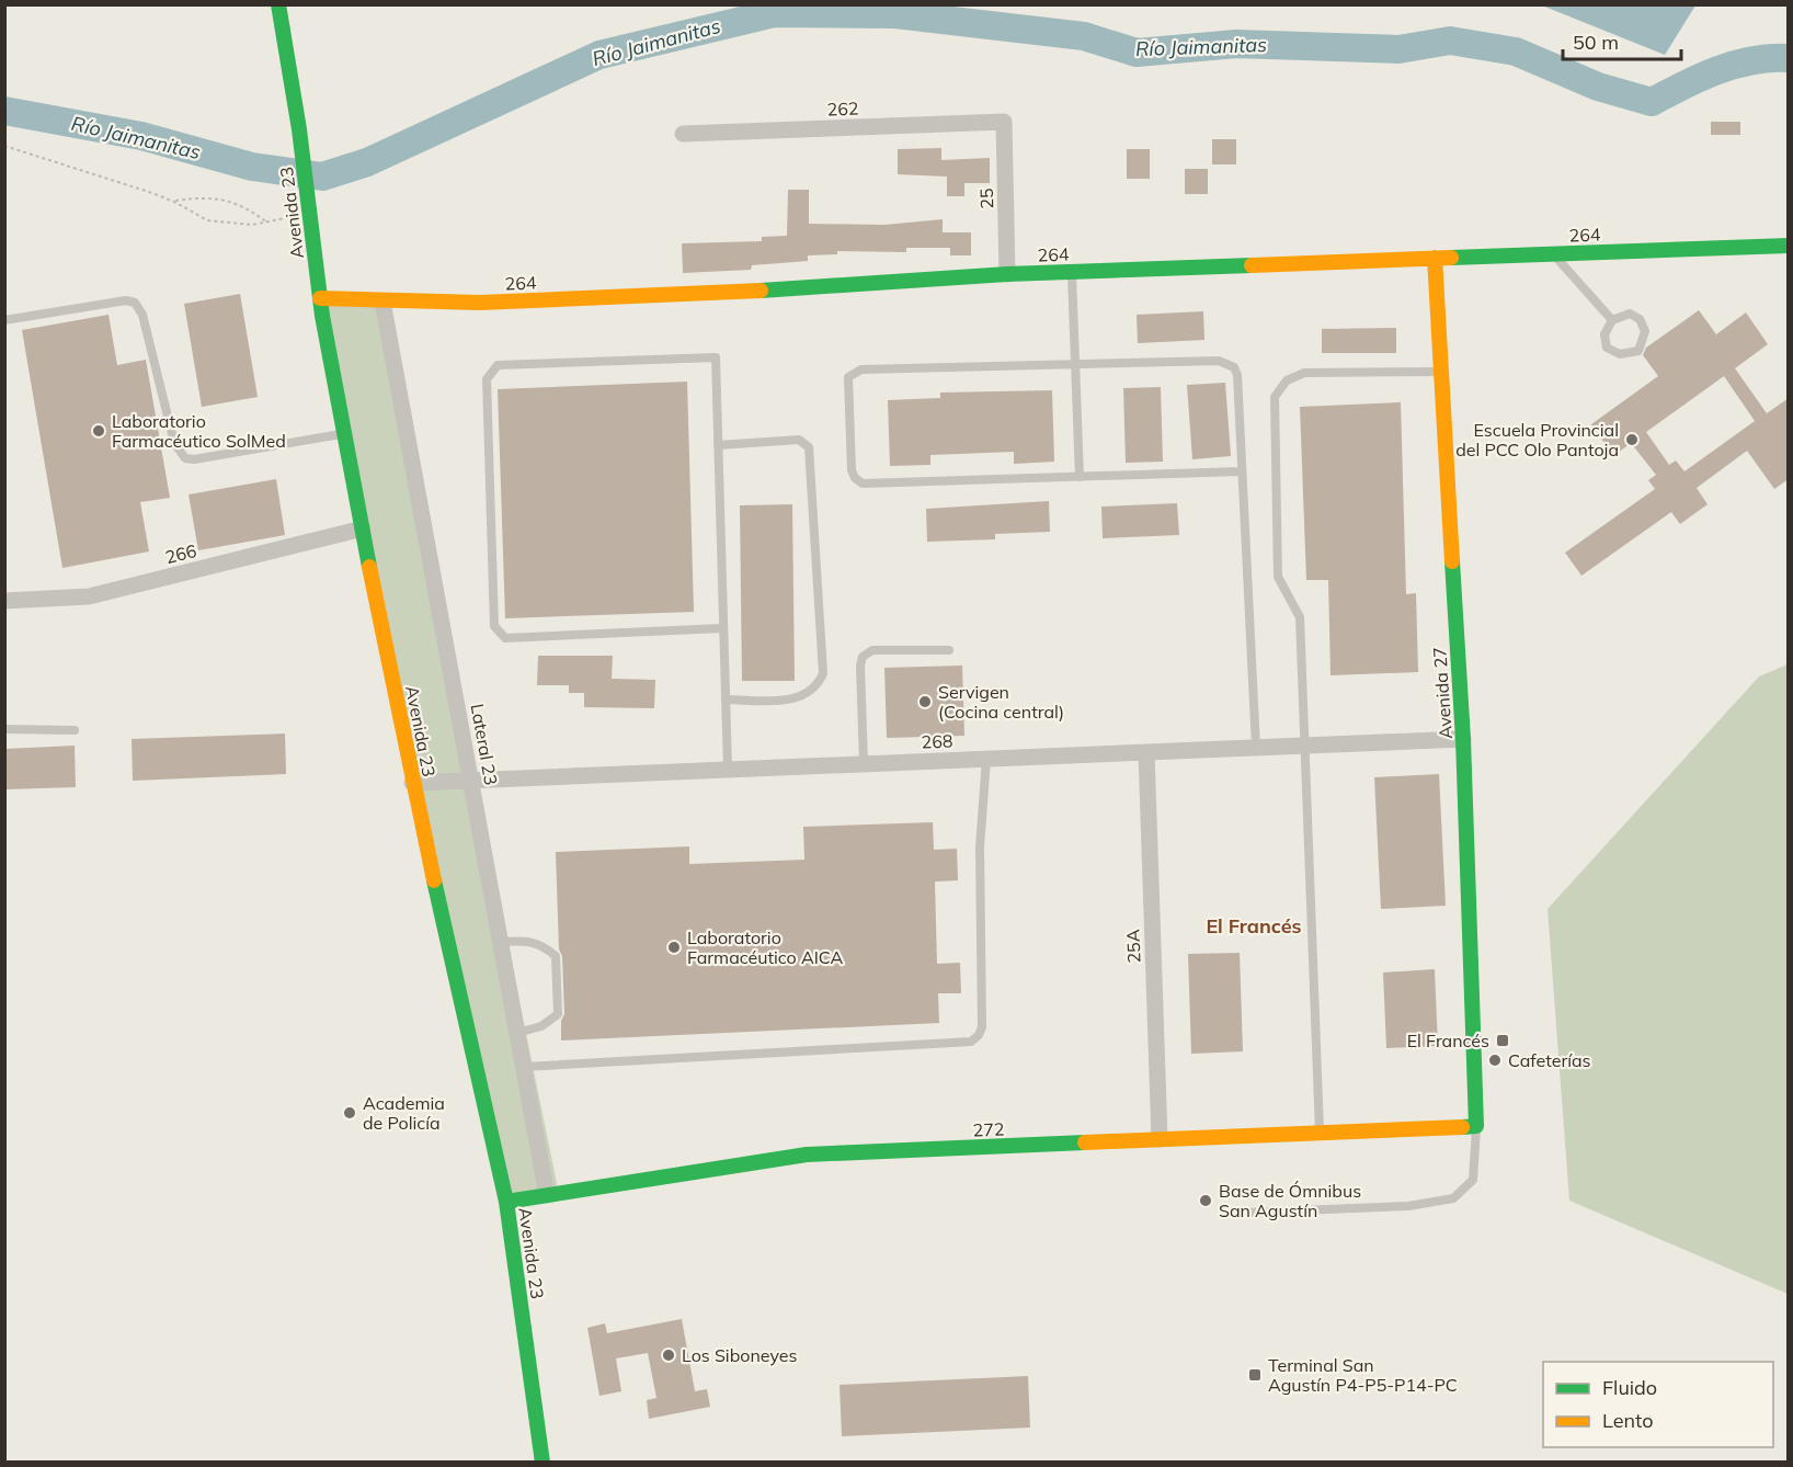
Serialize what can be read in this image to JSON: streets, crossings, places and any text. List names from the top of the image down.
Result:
{
  "streets": {
    "street": [
      "262",
      "25",
      "Avenida 23",
      "264",
      "266",
      "Avenida 27",
      "268",
      "Lateral 23",
      "25A",
      "272"
    ]
  },
  "crossings": [
    ["262", "25"],
    ["25", "264"],
    ["Avenida 23", "264"],
    ["Avenida 23", "266"],
    ["Avenida 23", "268"],
    ["Avenida 23", "272"],
    ["264", "Avenida 27"],
    ["264", "Lateral 23"],
    ["Avenida 27", "268"],
    ["Avenida 27", "272"],
    ["268", "Lateral 23"],
    ["268", "25A"],
    ["Lateral 23", "272"],
    ["25A", "272"]
  ],
  "districts": ["El Francés"],
  "water": ["Río Jaimanitas"],
  "places": {
    "other": [
      "Laboratorio Farmacéutico SolMed",
      "Escuela Provincial del PCC Olo Pantoja",
      "Servigen (Cocina central)",
      "Laboratorio Farmacéutico AICA",
      "Cafeterías",
      "Academia de Policía",
      "Base de Ómnibus San Agustín",
      "Los Siboneyes"
    ],
    "transit": ["El Francés", "Terminal San Agustín P4-P5-P14-PC"]
  },
  "legend": ["Fluido", "Lento"],
  "scale_bar": "50 m"
}
